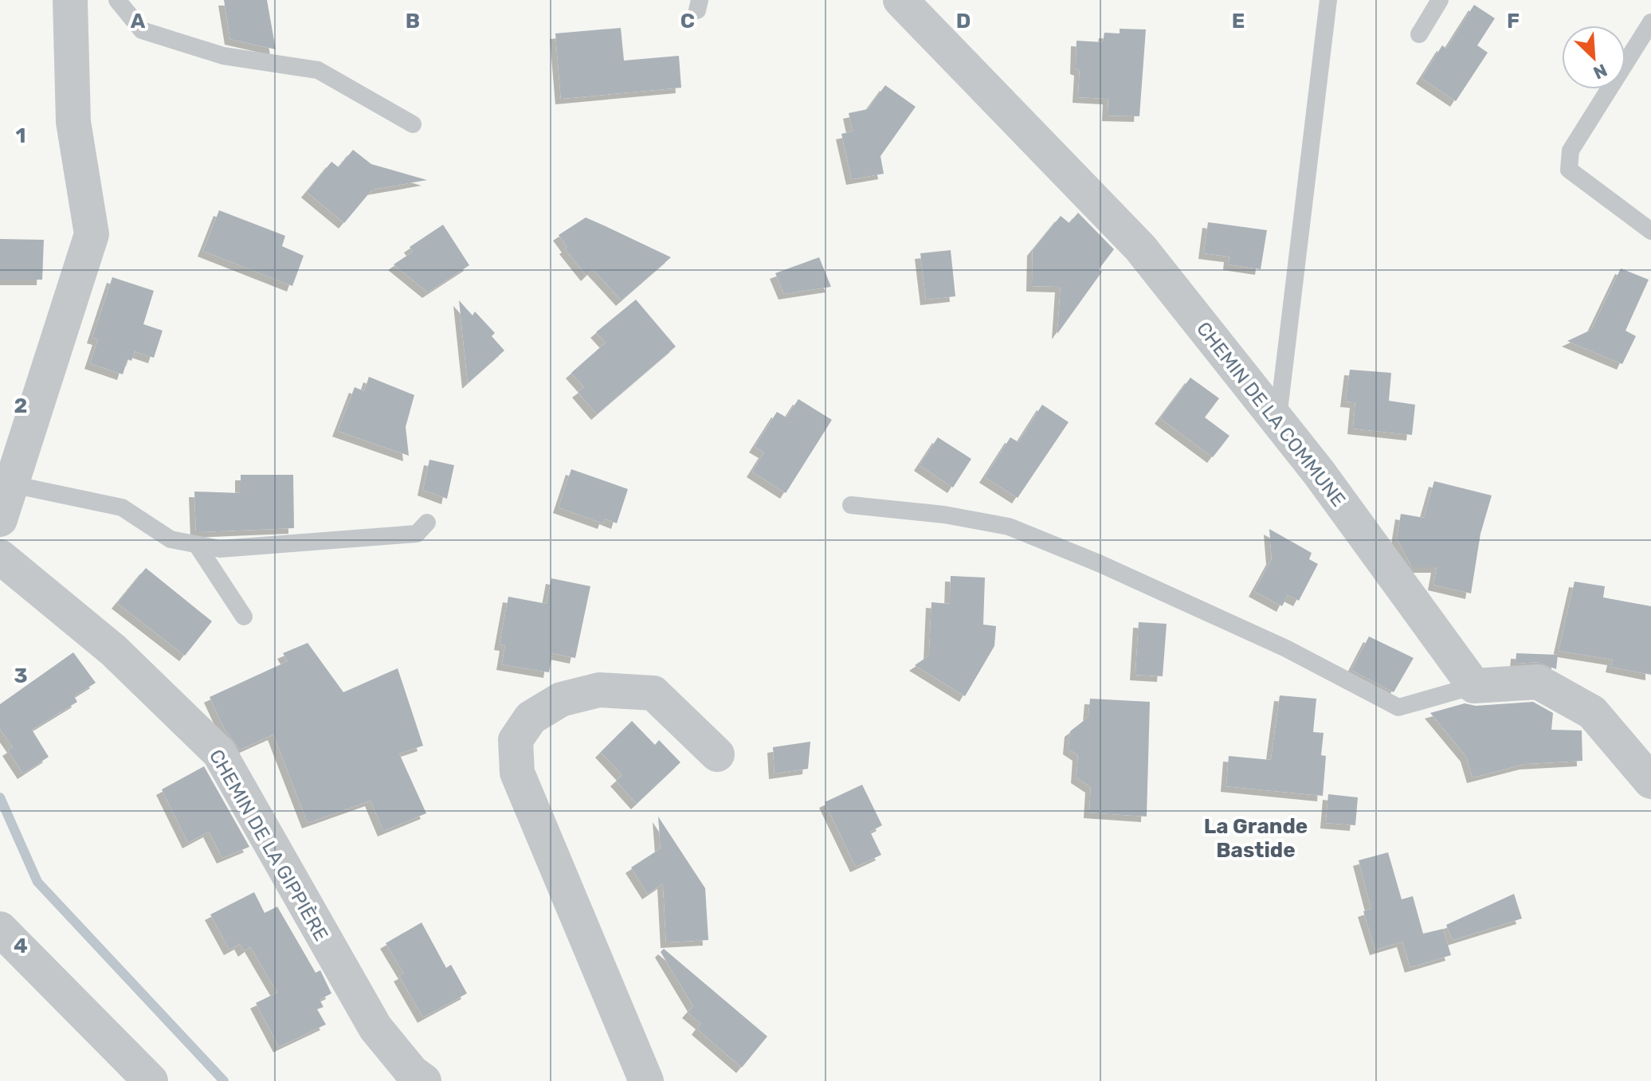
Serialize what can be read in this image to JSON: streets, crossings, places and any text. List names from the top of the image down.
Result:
{
  "streets": {
    "street": ["CHEMIN DE LA COMMUNE", "CHEMIN DE LA GIPPIÈRE"]
  },
  "districts": ["La Grande Bastide"],
  "north": "bottom right",
  "grid": {
    "columns": [
      "A",
      "B",
      "C",
      "D",
      "E",
      "F"
    ],
    "rows": [
      "1",
      "2",
      "3",
      "4"
    ]
  }
}
